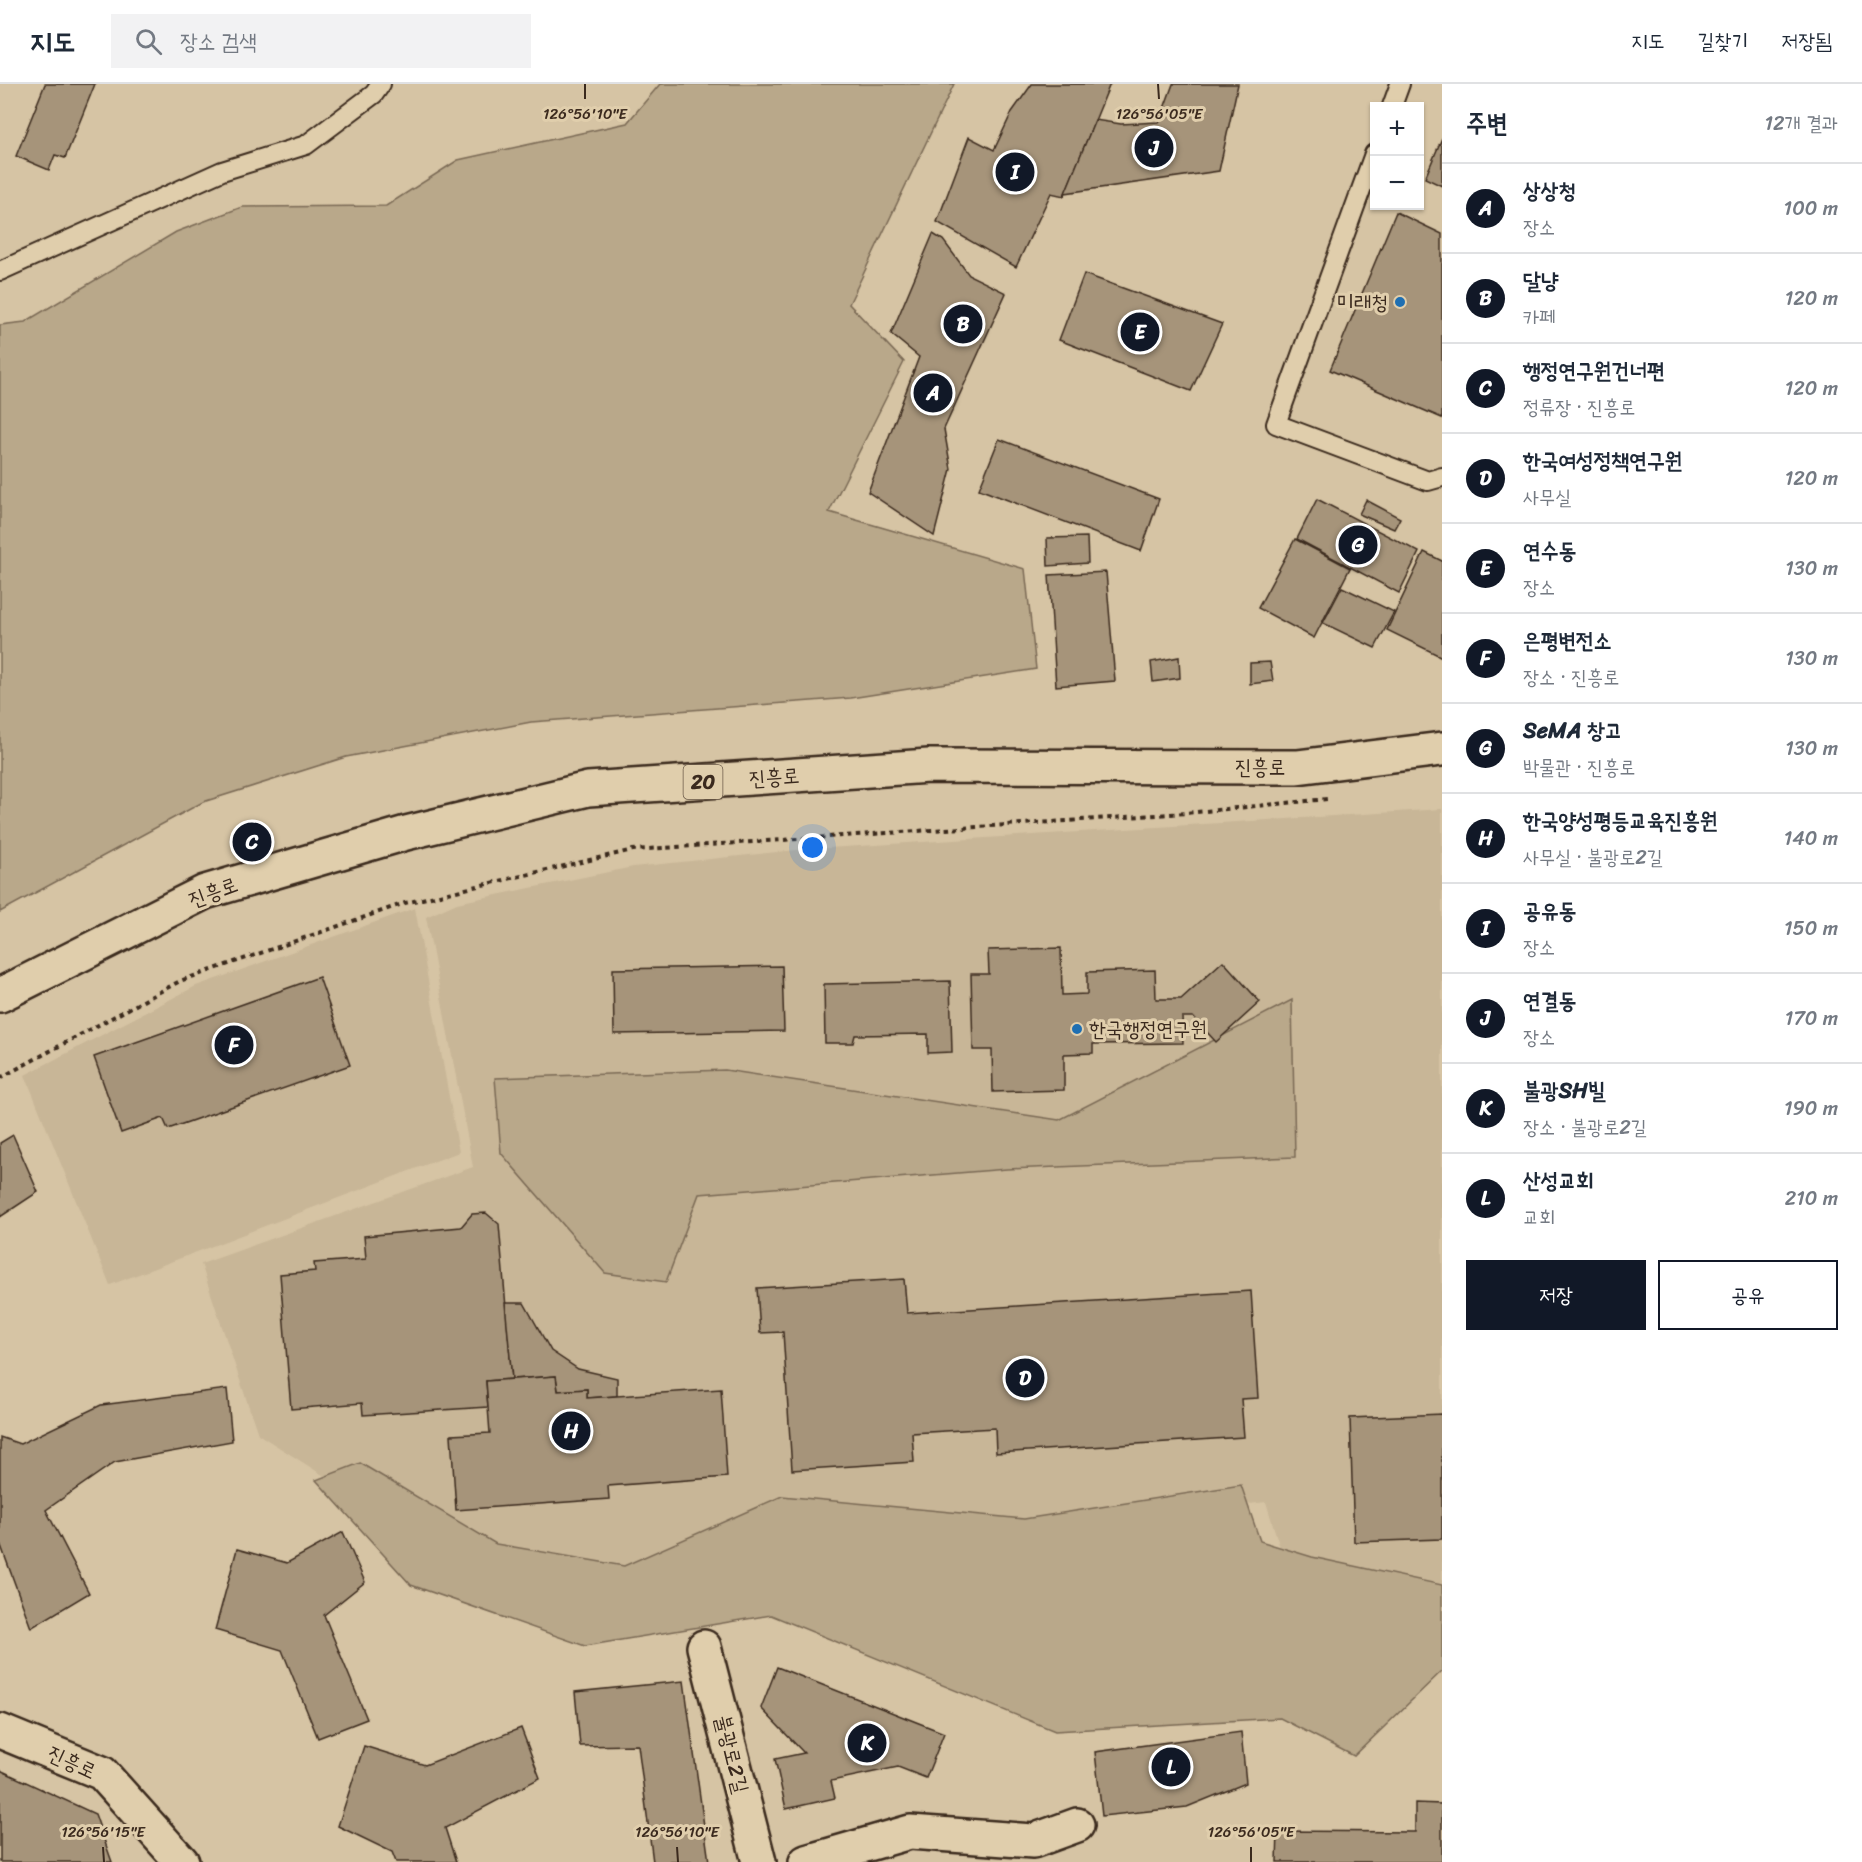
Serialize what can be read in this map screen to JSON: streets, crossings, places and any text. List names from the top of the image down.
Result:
{
  "streets": {
    "main road": ["진흥로", "20", "불광로2길"]
  },
  "places": ["미래청", "한국행정연구원"],
  "page": {
    "header": "지도",
    "search": "장소 검색",
    "nav": ["지도", "길찾기", "저장됨"],
    "heading": ["주변", "12개 결과"],
    "map_buttons": ["+", "−"],
    "pins": [
      "J",
      "I",
      "B",
      "E",
      "A",
      "G",
      "C",
      "F",
      "D",
      "H",
      "K",
      "L"
    ],
    "list": [
      {
        "mark": "A",
        "name": "상상청",
        "note": "장소",
        "value": "100 m"
      },
      {
        "mark": "B",
        "name": "달냥",
        "note": "카페",
        "value": "120 m"
      },
      {
        "mark": "C",
        "name": "행정연구원건너편",
        "note": "정류장 · 진흥로",
        "value": "120 m"
      },
      {
        "mark": "D",
        "name": "한국여성정책연구원",
        "note": "사무실",
        "value": "120 m"
      },
      {
        "mark": "E",
        "name": "연수동",
        "note": "장소",
        "value": "130 m"
      },
      {
        "mark": "F",
        "name": "은평변전소",
        "note": "장소 · 진흥로",
        "value": "130 m"
      },
      {
        "mark": "G",
        "name": "SeMA 창고",
        "note": "박물관 · 진흥로",
        "value": "130 m"
      },
      {
        "mark": "H",
        "name": "한국양성평등교육진흥원",
        "note": "사무실 · 불광로2길",
        "value": "140 m"
      },
      {
        "mark": "I",
        "name": "공유동",
        "note": "장소",
        "value": "150 m"
      },
      {
        "mark": "J",
        "name": "연결동",
        "note": "장소",
        "value": "170 m"
      },
      {
        "mark": "K",
        "name": "불광SH빌",
        "note": "장소 · 불광로2길",
        "value": "190 m"
      },
      {
        "mark": "L",
        "name": "산성교회",
        "note": "교회",
        "value": "210 m"
      }
    ],
    "buttons": ["저장", "공유"]
  },
  "coordinates": ["126°56'10\"E", "126°56'05\"E", "126°56'15\"E"]
}
